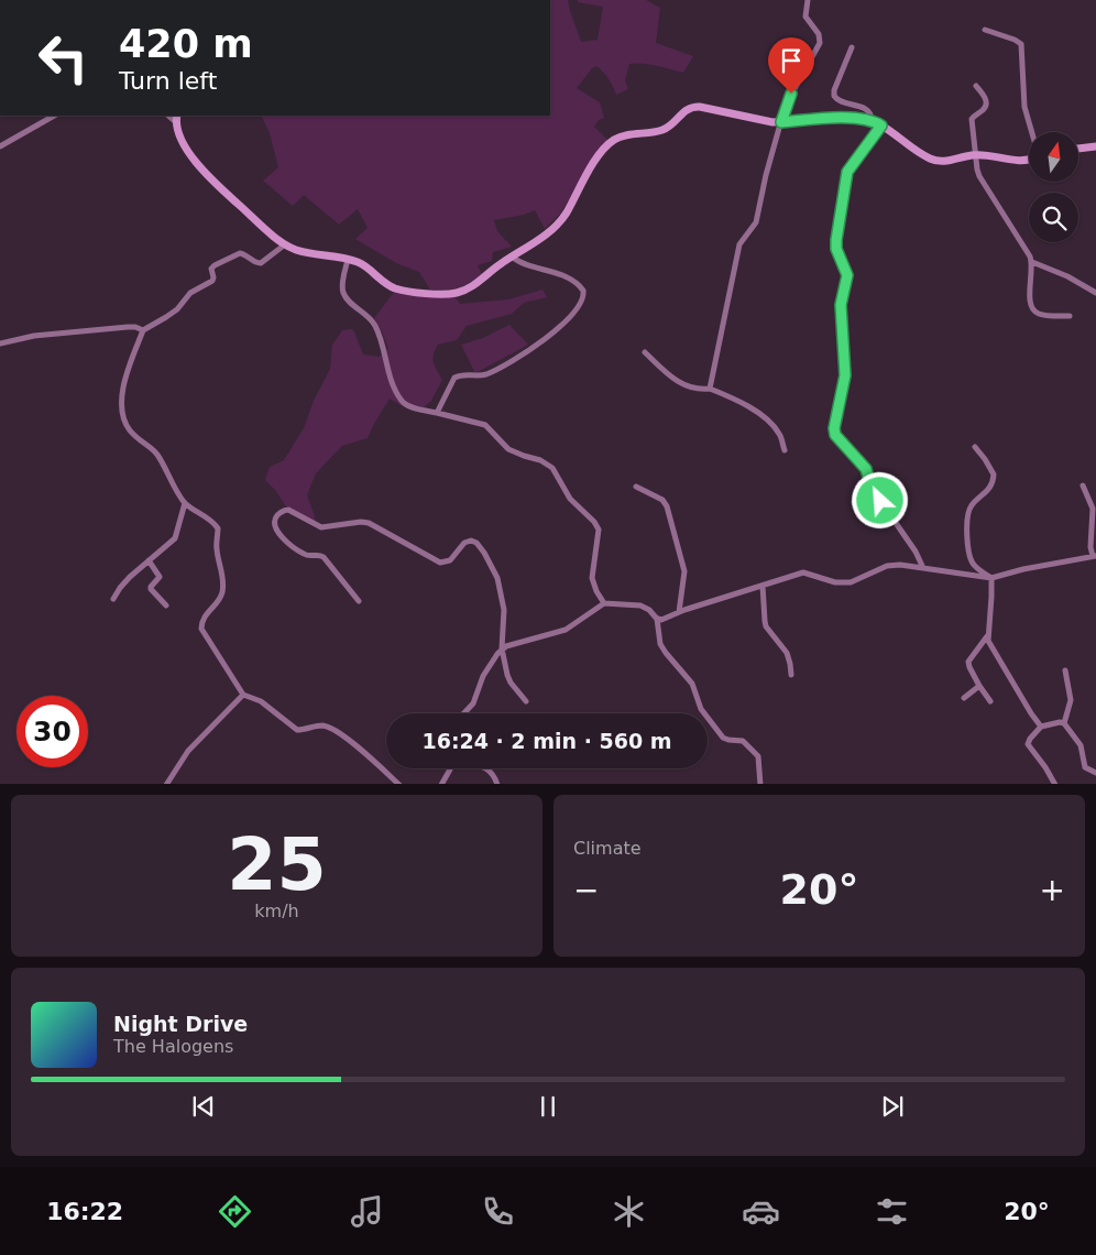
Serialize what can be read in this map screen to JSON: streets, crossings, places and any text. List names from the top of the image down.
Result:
{
  "north": "top",
  "page": {
    "turn": ["420 m", "Turn left"],
    "limit": "30",
    "trip": "16:24 · 2 min · 560 m",
    "tile": [
      ["25", "km/h"],
      "Climate"
    ],
    "heat": ["−", "20°", "+"],
    "song": ["Night Drive", "The Halogens"],
    "tabs": ["16:22", "20°"]
  }
}
